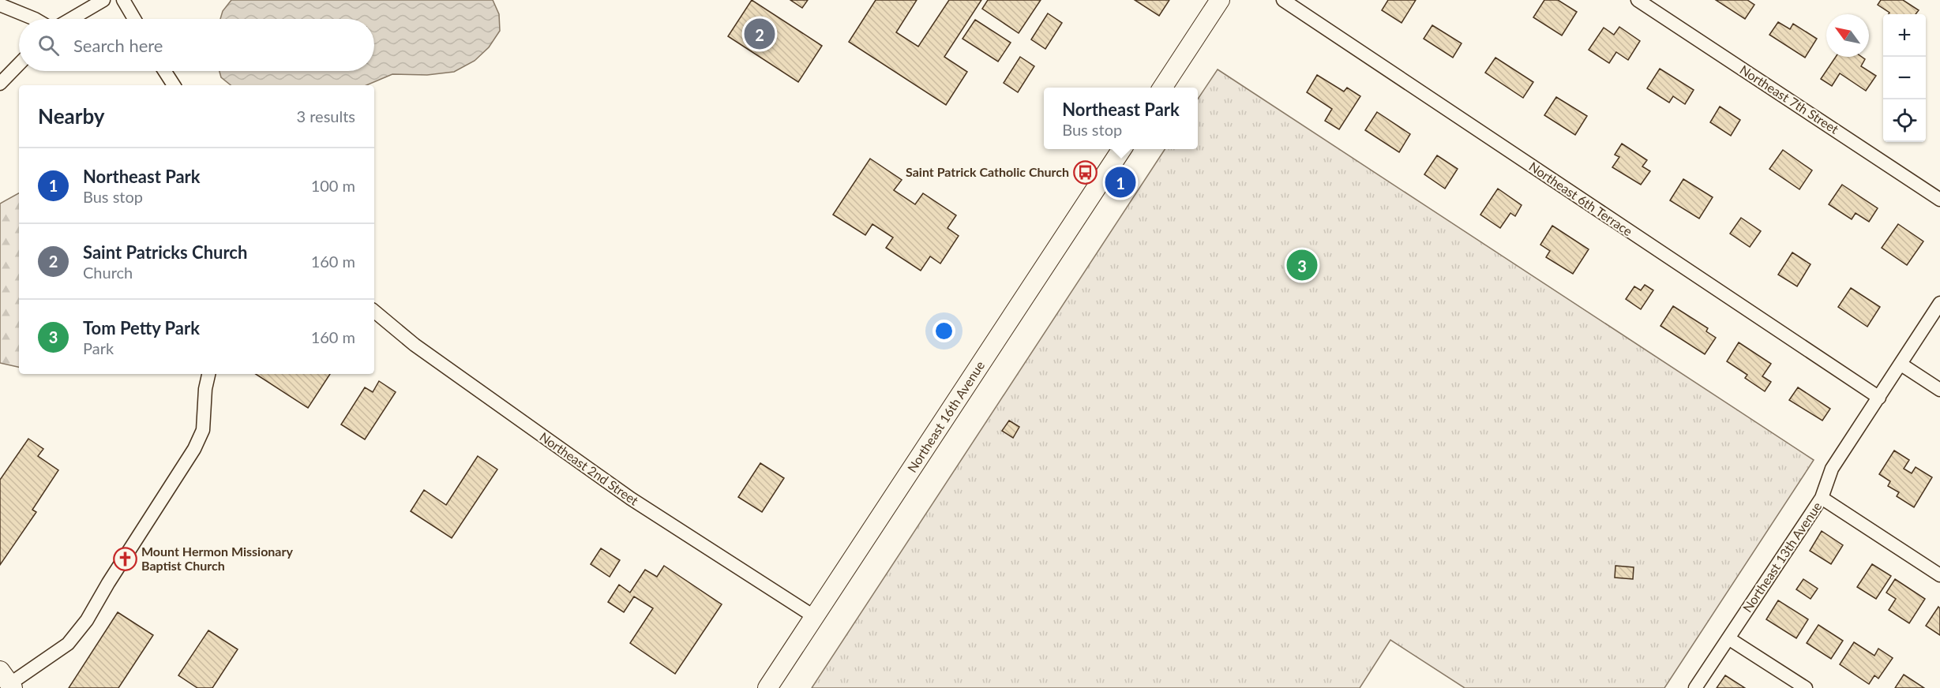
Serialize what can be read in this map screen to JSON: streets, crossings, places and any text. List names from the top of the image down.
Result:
{
  "streets": {
    "street": [
      "Northeast 7th Street",
      "Northeast 6th Terrace",
      "Northeast 16th Avenue",
      "Northeast 2nd Street",
      "Northeast 13th Avenue"
    ]
  },
  "crossings": [
    ["Northeast 6th Terrace", "Northeast 13th Avenue"],
    ["Northeast 16th Avenue", "Northeast 2nd Street"]
  ],
  "places": {
    "bus stop": ["Saint Patrick Catholic Church"],
    "church": ["Mount Hermon Missionary Baptist Church"]
  },
  "north": "top left",
  "page": {
    "map_buttons": ["+", "−"],
    "pins": ["2", "1", "3"],
    "search": "Search here",
    "heading": ["Nearby", "3 results"],
    "popup": ["Northeast Park", "Bus stop"],
    "list": [
      {
        "mark": "1",
        "name": "Northeast Park",
        "note": "Bus stop",
        "value": "100 m"
      },
      {
        "mark": "2",
        "name": "Saint Patricks Church",
        "note": "Church",
        "value": "160 m"
      },
      {
        "mark": "3",
        "name": "Tom Petty Park",
        "note": "Park",
        "value": "160 m"
      }
    ]
  }
}
